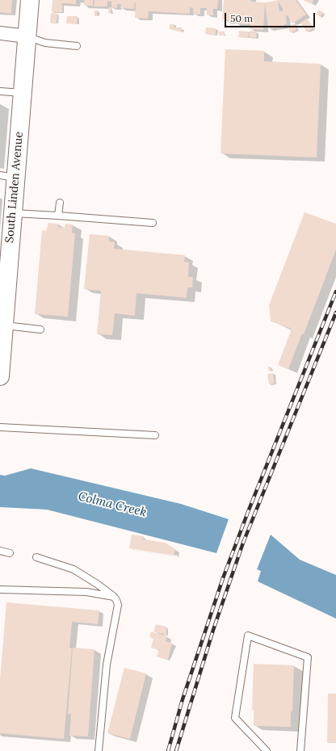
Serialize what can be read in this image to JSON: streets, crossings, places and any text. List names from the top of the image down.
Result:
{
  "streets": {
    "street": ["South Linden Avenue"]
  },
  "water": ["Colma Creek"],
  "scale_bar": "50 m"
}
